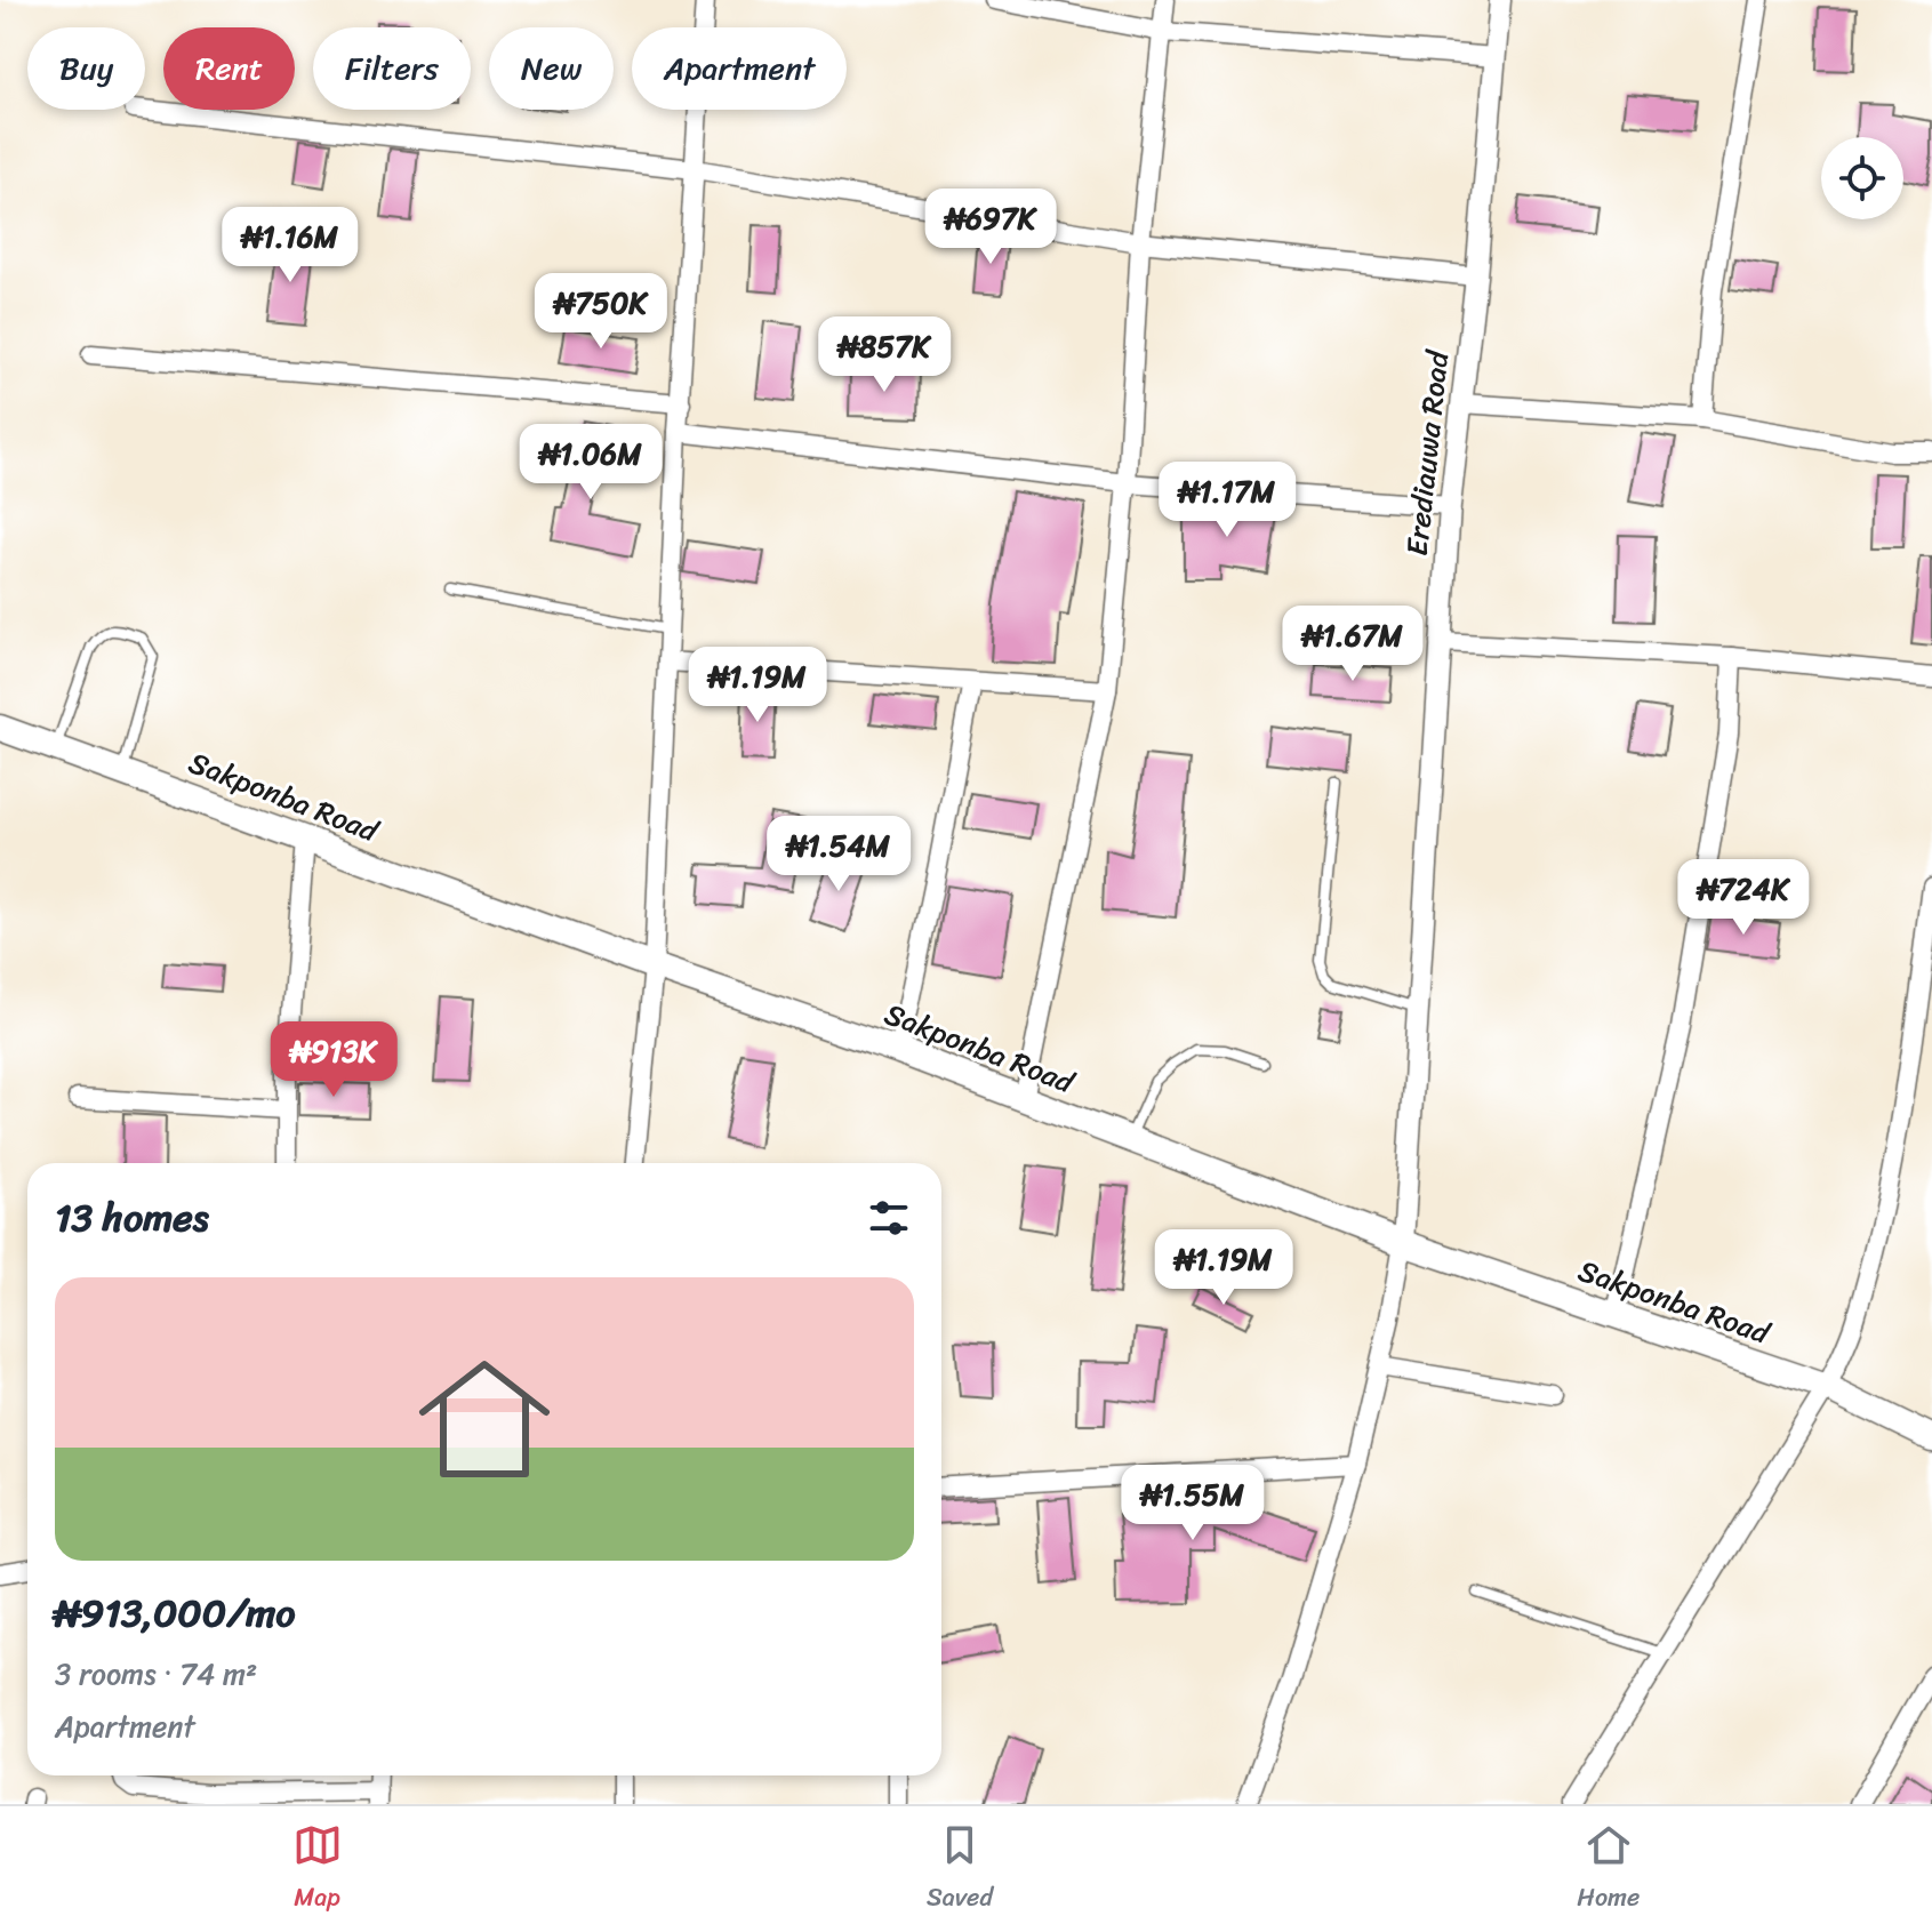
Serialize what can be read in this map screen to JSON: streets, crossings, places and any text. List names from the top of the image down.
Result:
{
  "streets": {
    "main road": ["Sakponba Road"],
    "street": ["Erediauwa Road"]
  },
  "crossings": [
    ["Erediauwa Road", "Sakponba Road"]
  ],
  "page": {
    "chip": [
      "Buy",
      "Rent",
      "Filters",
      "New",
      "Apartment"
    ],
    "price": [
      "₦697K",
      "₦1.16M",
      "₦750K",
      "₦857K",
      "₦1.06M",
      "₦1.17M",
      "₦1.67M",
      "₦1.19M",
      "₦1.54M",
      "₦724K",
      "₦913K",
      "₦1.19M",
      "₦1.55M"
    ],
    "heading": "13 homes",
    "list": [
      {
        "name": "₦913,000/mo",
        "note": "3 rooms · 74 m² · Apartment"
      }
    ],
    "tabs": ["Map", "Saved", "Home"]
  }
}
